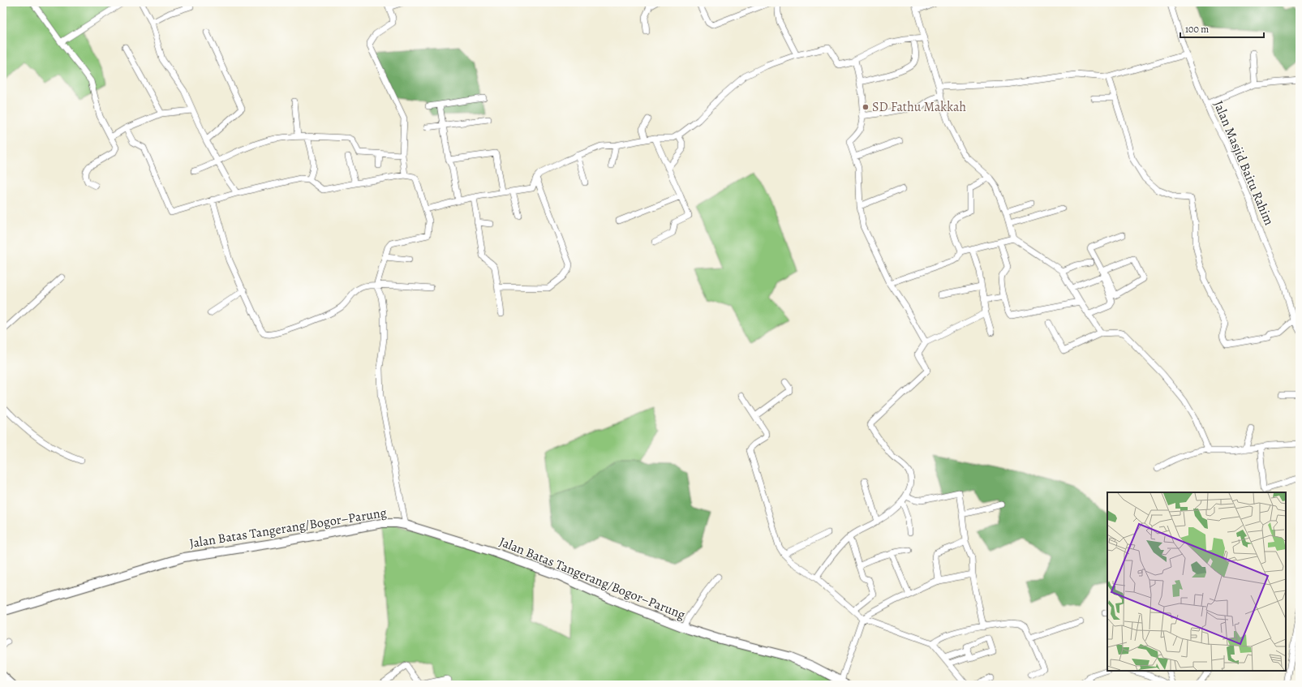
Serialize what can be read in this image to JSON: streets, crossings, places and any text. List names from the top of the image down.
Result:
{
  "streets": {
    "main road": ["Jalan Batas Tangerang/Bogor–Parung"],
    "street": ["Jalan Masjid Baitu Rahim"]
  },
  "places": ["SD Fathu Makkah"],
  "scale_bar": "100 m"
}
